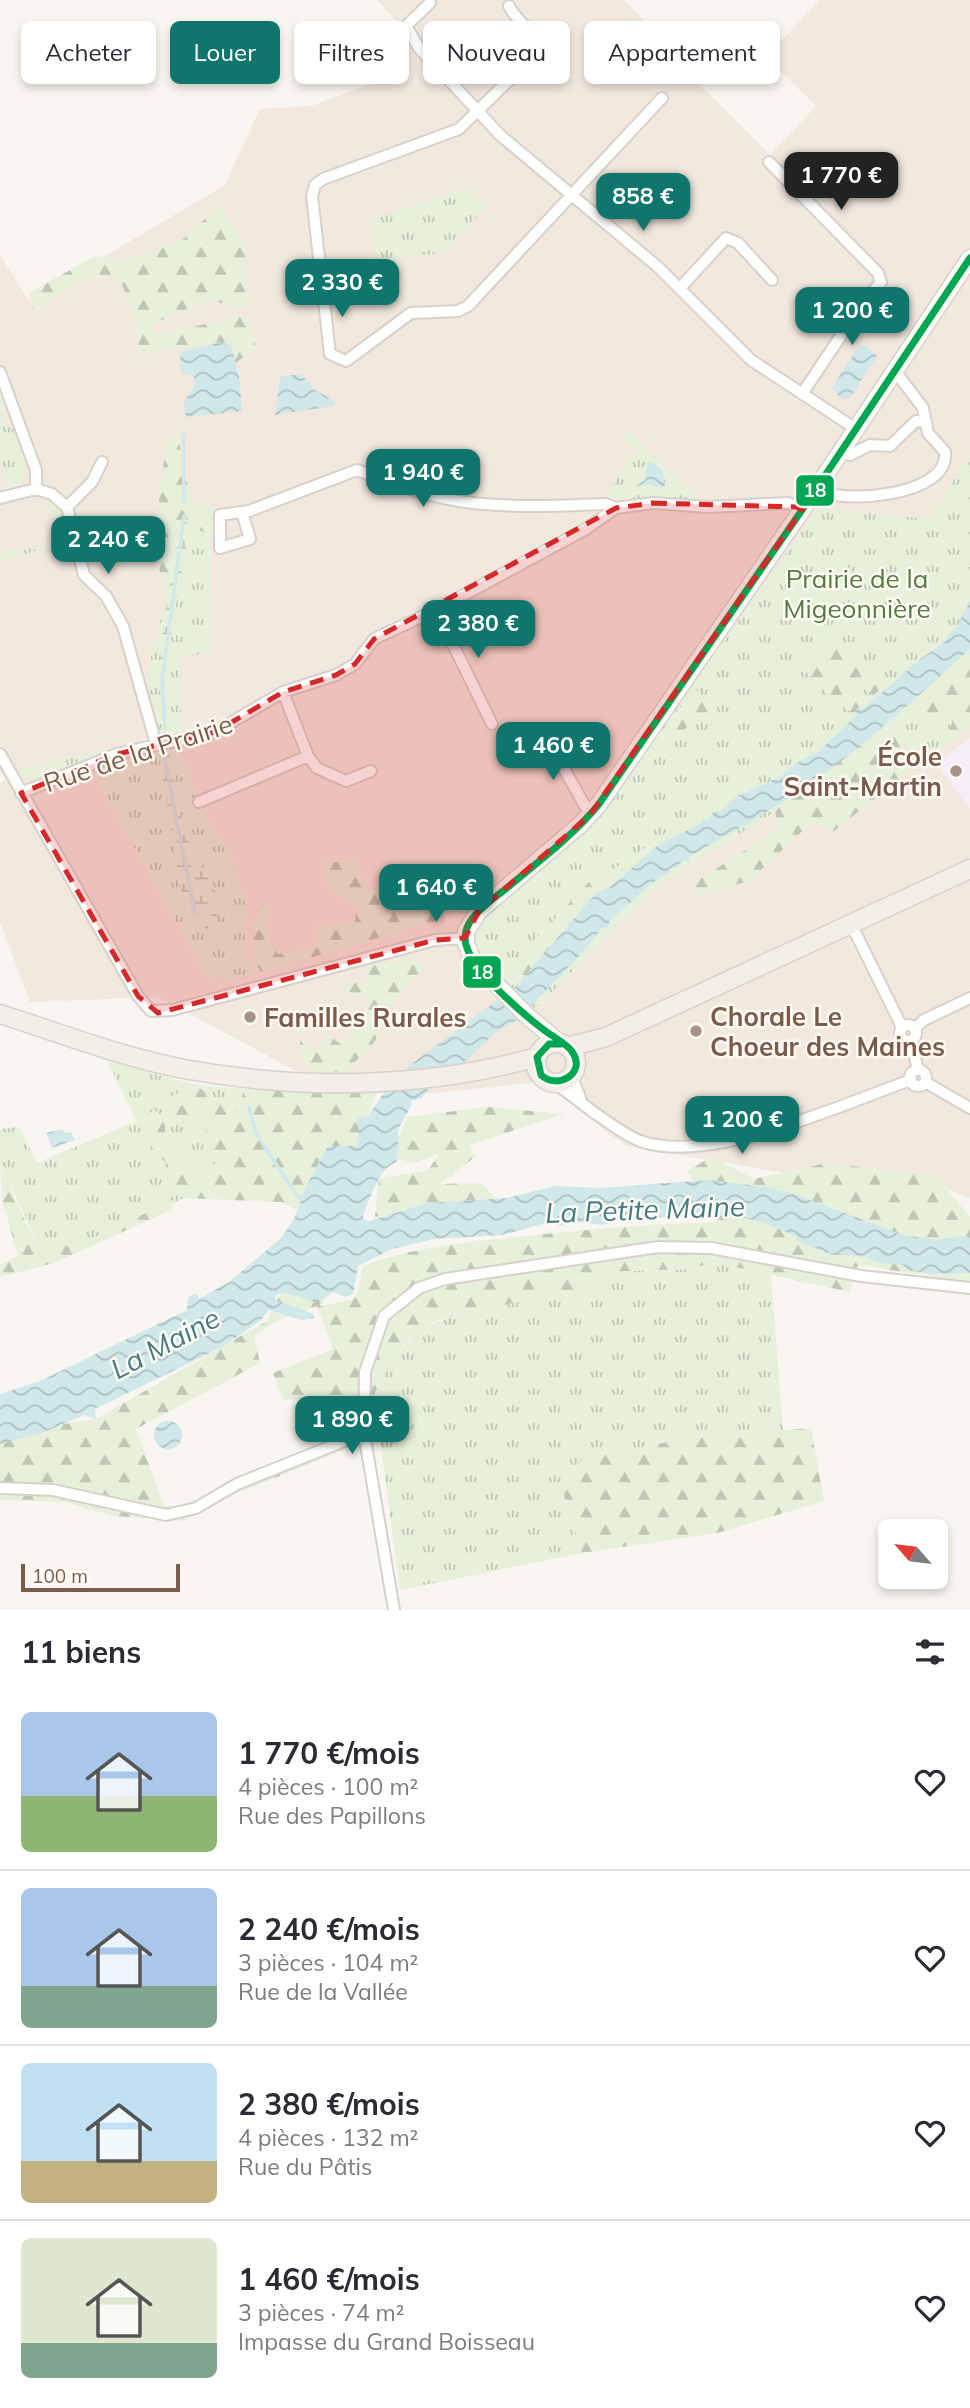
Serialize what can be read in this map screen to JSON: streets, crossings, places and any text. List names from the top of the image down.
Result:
{
  "streets": {
    "street": ["Rue de la Prairie"]
  },
  "water": ["La Petite Maine", "La Maine"],
  "parks": ["Prairie de la Migeonnière"],
  "places": ["École Saint-Martin", "Familles Rurales", "Chorale Le Choeur des Maines"],
  "lines": ["transit line 18"],
  "scale_bar": "100 m",
  "north": "top left",
  "page": {
    "chip": [
      "Acheter",
      "Louer",
      "Filtres",
      "Nouveau",
      "Appartement"
    ],
    "price": [
      "1 770 €",
      "858 €",
      "2 330 €",
      "1 200 €",
      "1 940 €",
      "2 240 €",
      "2 380 €",
      "1 460 €",
      "1 640 €",
      "1 200 €",
      "1 890 €"
    ],
    "scale": "100 m",
    "heading": "11 biens",
    "list": [
      {
        "name": "1 770 €/mois",
        "note": "4 pièces · 100 m² · Rue des Papillons"
      },
      {
        "name": "2 240 €/mois",
        "note": "3 pièces · 104 m² · Rue de la Vallée"
      },
      {
        "name": "2 380 €/mois",
        "note": "4 pièces · 132 m² · Rue du Pâtis"
      },
      {
        "name": "1 460 €/mois",
        "note": "3 pièces · 74 m² · Impasse du Grand Boisseau"
      }
    ]
  }
}
